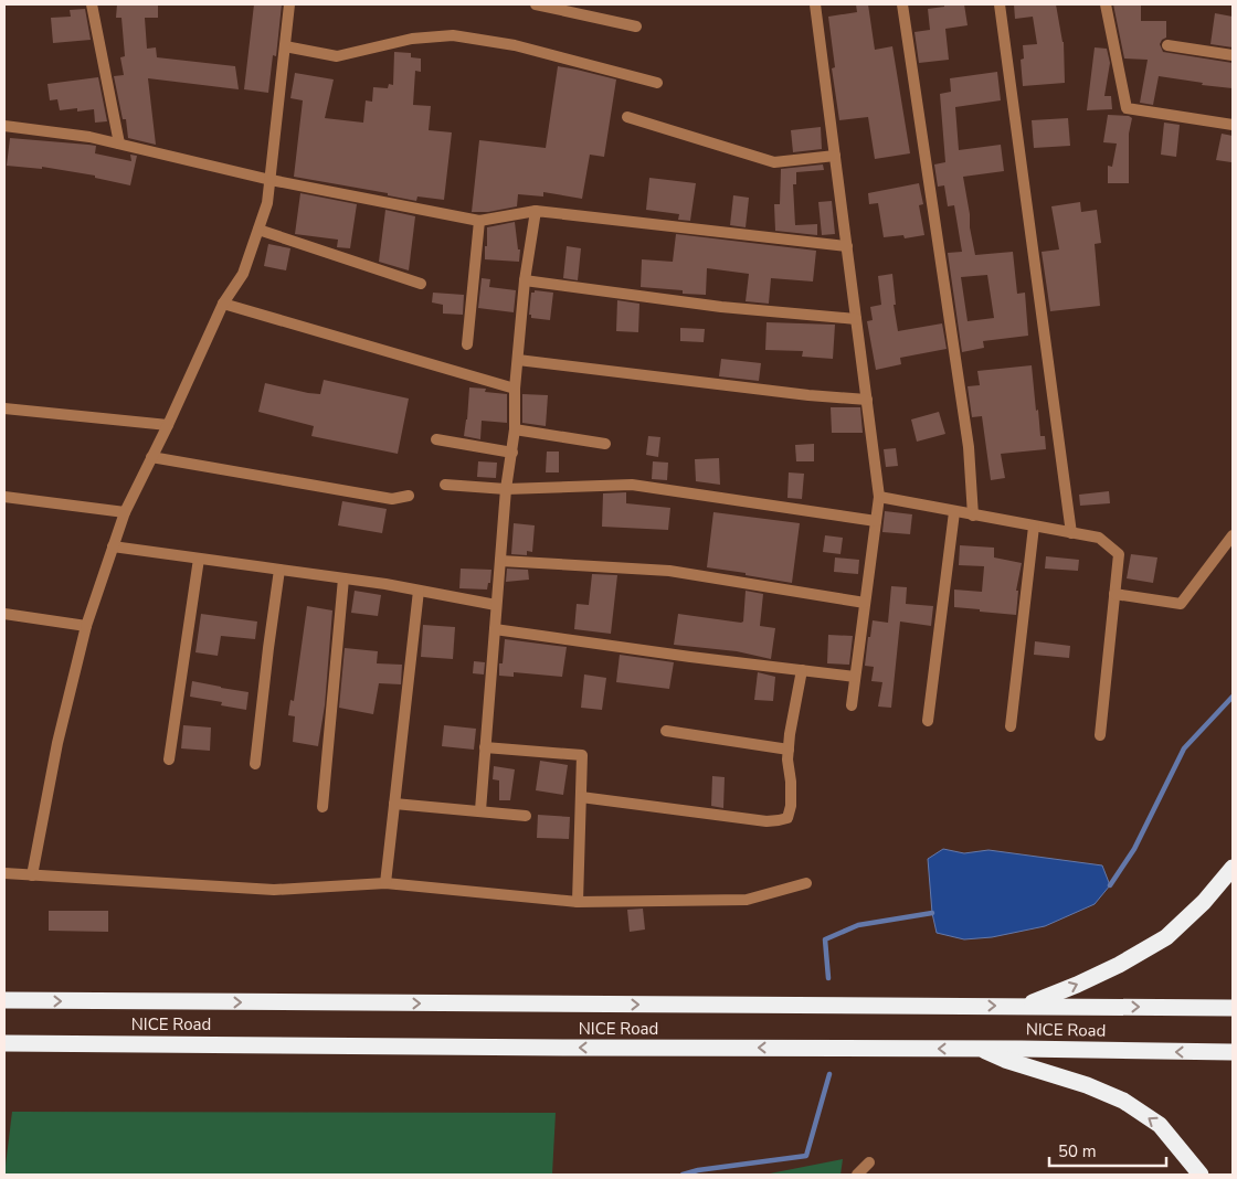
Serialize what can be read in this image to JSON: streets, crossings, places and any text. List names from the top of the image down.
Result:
{
  "streets": {
    "highway": ["NICE Road"]
  },
  "scale_bar": "50 m"
}
